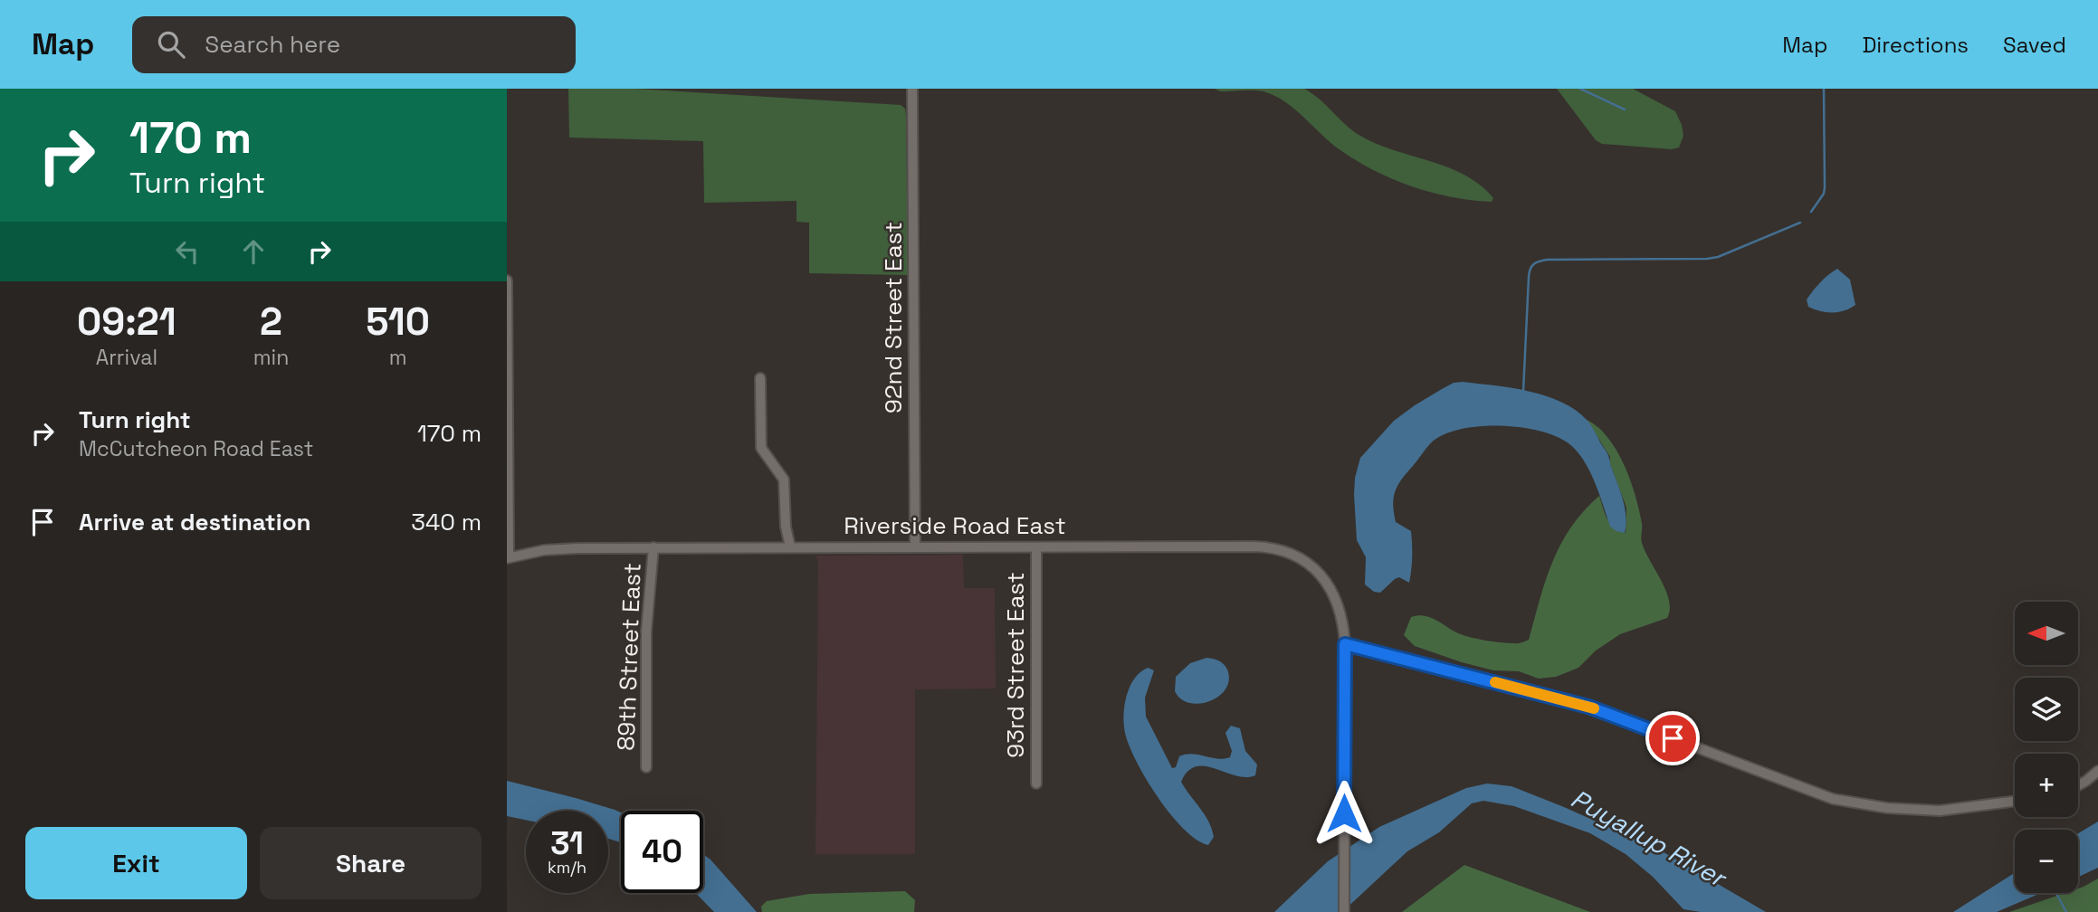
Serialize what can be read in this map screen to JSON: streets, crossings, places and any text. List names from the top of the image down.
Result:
{
  "streets": {
    "street": [
      "92nd Street East",
      "Riverside Road East",
      "89th Street East",
      "93rd Street East"
    ]
  },
  "crossings": [
    ["92nd Street East", "Riverside Road East"],
    ["Riverside Road East", "89th Street East"],
    ["Riverside Road East", "93rd Street East"]
  ],
  "water": ["Puyallup River"],
  "north": "left",
  "page": {
    "header": "Map",
    "search": "Search here",
    "nav": ["Map", "Directions", "Saved"],
    "turn": ["170 m", "Turn right"],
    "eta": [
      "09:21",
      "Arrival",
      "2",
      "min",
      "510",
      "m"
    ],
    "list": [
      {
        "name": "Turn right",
        "note": "McCutcheon Road East",
        "value": "170 m"
      },
      {
        "name": "Arrive at destination",
        "value": "340 m"
      }
    ],
    "map_buttons": ["+", "−"],
    "speed": "31 km/h",
    "limit": "40",
    "buttons": ["Exit", "Share"]
  }
}
